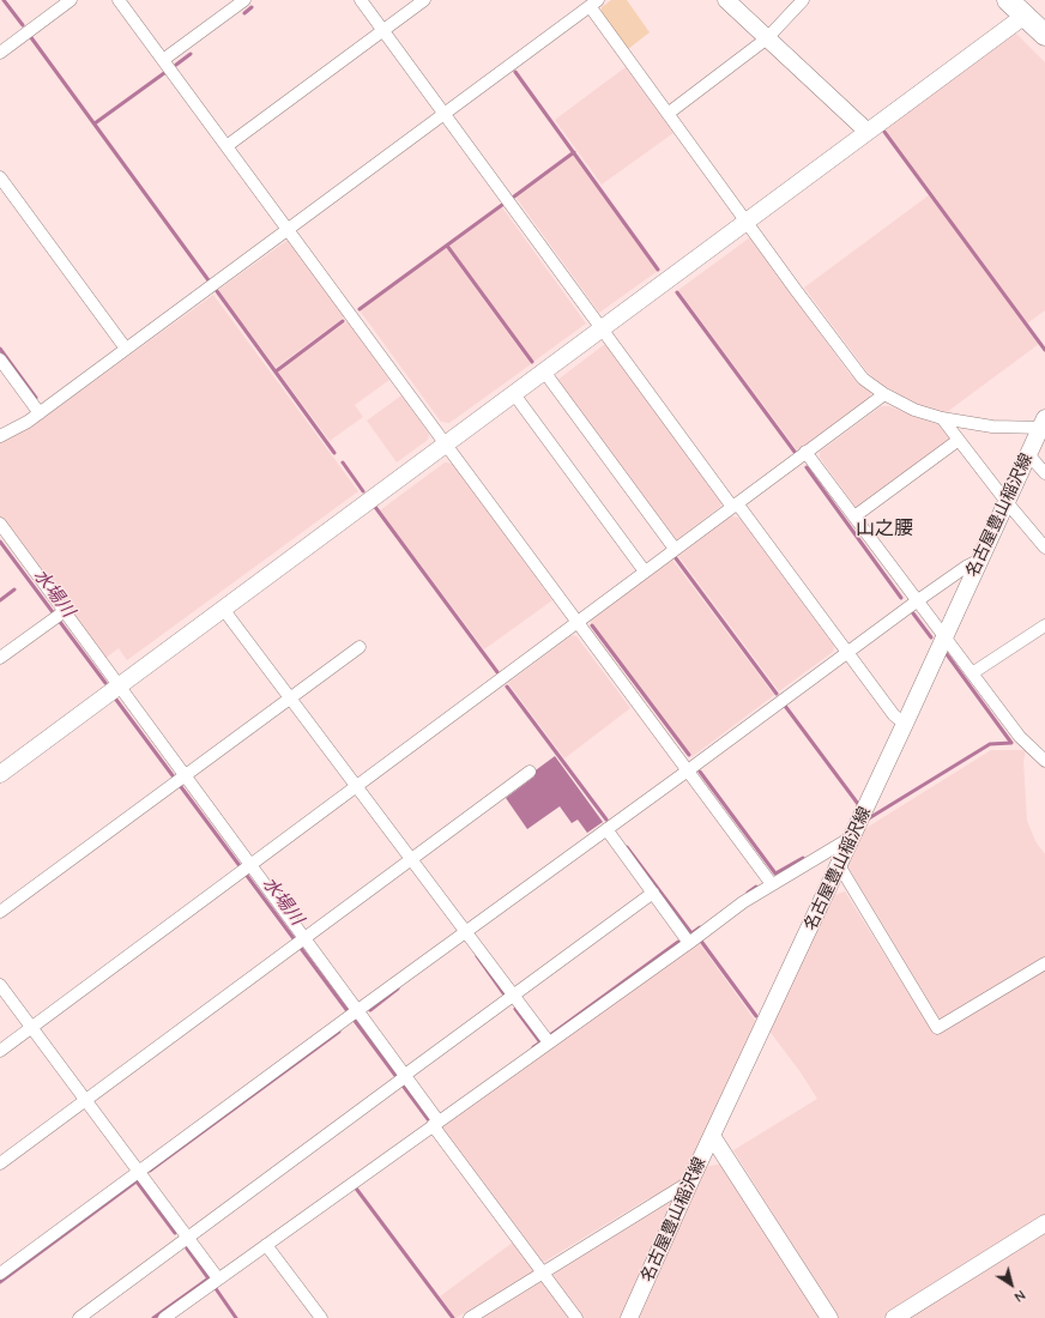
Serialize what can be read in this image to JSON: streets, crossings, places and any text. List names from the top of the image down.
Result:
{
  "streets": {
    "street": ["名古屋豊山稲沢線"]
  },
  "districts": ["山之腰"],
  "water": ["水場川"],
  "north": "bottom right"
}
